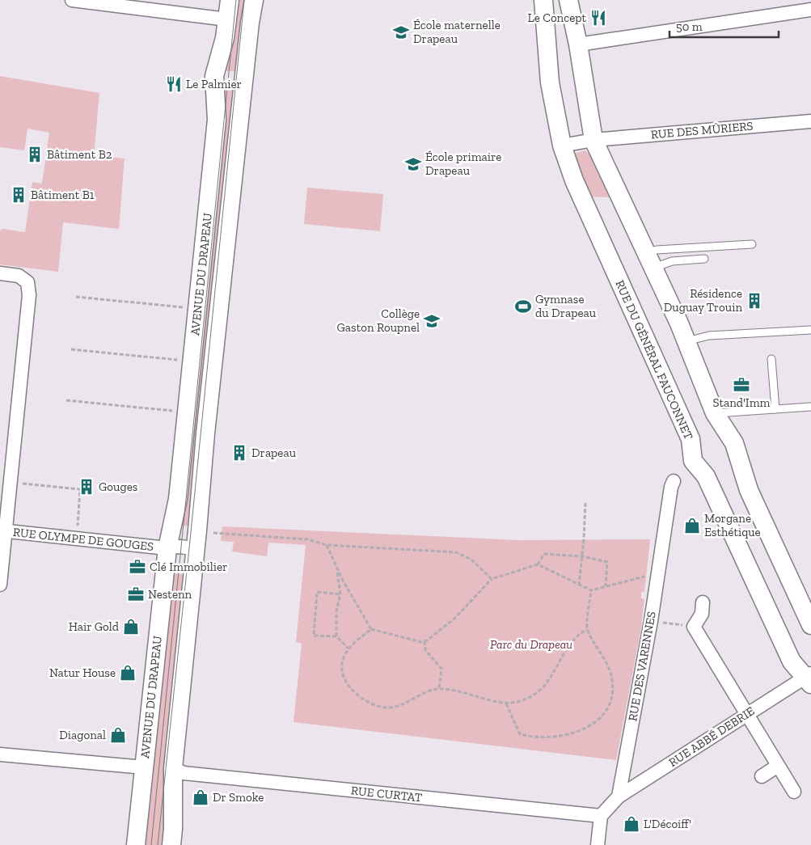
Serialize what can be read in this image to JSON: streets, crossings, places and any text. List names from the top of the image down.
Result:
{
  "streets": {
    "main road": ["AVENUE DU DRAPEAU", "RUE DU GÉNÉRAL FAUCONNET"],
    "street": [
      "RUE DES MÛRIERS",
      "RUE OLYMPE DE GOUGES",
      "RUE DES VARENNES",
      "RUE ABBÉ DEBRIE",
      "RUE CURTAT"
    ]
  },
  "crossings": [
    ["AVENUE DU DRAPEAU", "RUE OLYMPE DE GOUGES"],
    ["AVENUE DU DRAPEAU", "RUE CURTAT"],
    ["RUE DU GÉNÉRAL FAUCONNET", "RUE ABBÉ DEBRIE"],
    ["RUE DES VARENNES", "RUE ABBÉ DEBRIE"]
  ],
  "parks": ["Parc du Drapeau"],
  "places": {
    "restaurant": ["Le Concept", "Le Palmier"],
    "school or university": ["École maternelle Drapeau", "École primaire Drapeau", "Collège Gaston Roupnel"],
    "building": [
      "Bâtiment B2",
      "Bâtiment B1",
      "Résidence Duguay Trouin",
      "Drapeau",
      "Gouges"
    ],
    "sports": ["Gymnase du Drapeau"],
    "office": ["Stand'Imm", "Clé Immobilier", "Nestenn"],
    "shop": [
      "Morgane Esthétique",
      "Hair Gold",
      "Natur House",
      "Diagonal",
      "Dr Smoke",
      "L'Décoiff'"
    ]
  },
  "scale_bar": "50 m"
}
